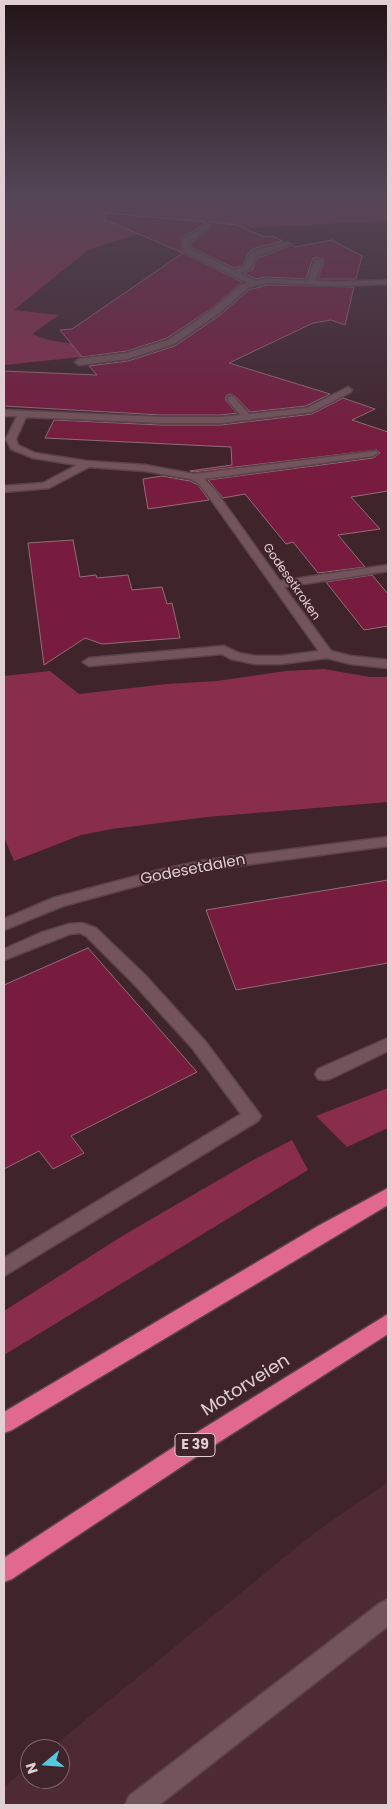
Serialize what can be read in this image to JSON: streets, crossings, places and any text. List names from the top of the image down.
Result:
{
  "streets": {
    "highway": ["Motorveien", "E 39"],
    "street": ["Godesetkroken", "Godesetdalen"]
  },
  "north": "left"
}
